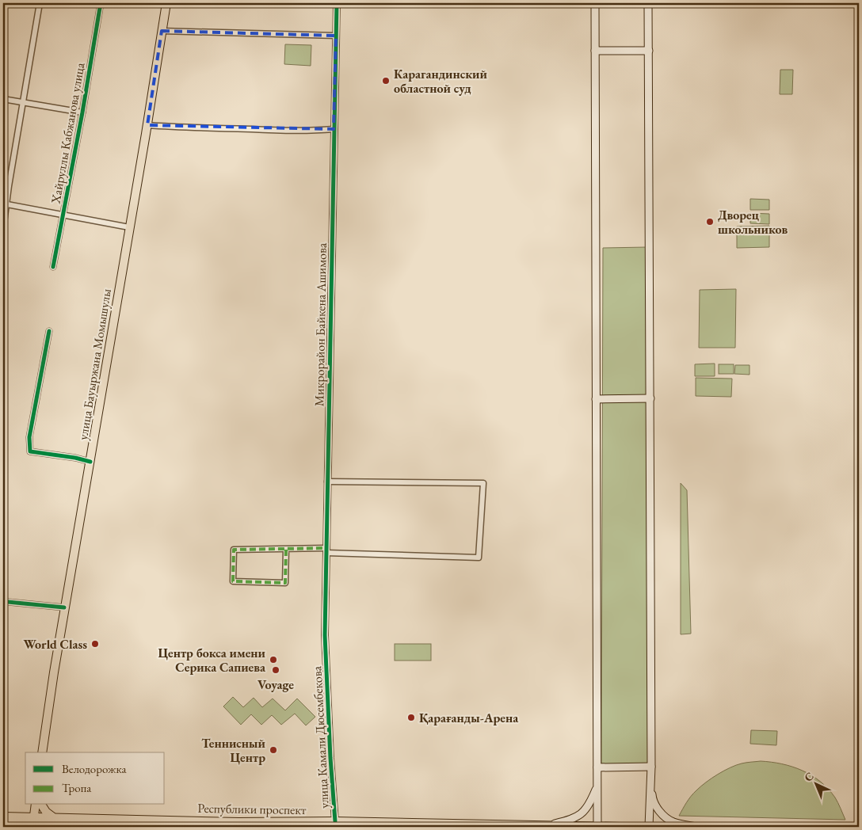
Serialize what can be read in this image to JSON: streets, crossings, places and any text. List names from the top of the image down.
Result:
{
  "streets": {
    "main road": ["улица Бауыржана Момышулы", "Республики проспект"],
    "street": ["Хайруллы Кабжанова улица", "Микрорайон Байкена Ашимова", "улица Камали Дюсембекова"]
  },
  "crossings": [
    ["Микрорайон Байкена Ашимова", "улица Камали Дюсембекова"],
    ["улица Камали Дюсембекова", "Республики проспект"]
  ],
  "places": [
    "Карагандинский областной суд",
    "Дворец школьников",
    "World Class",
    "Центр бокса имени Серика Сапиева",
    "Voyage",
    "Қарағанды-Арена",
    "Теннисный Центр"
  ],
  "legend": ["Велодорожка", "Тропа"],
  "north": "top left"
}
